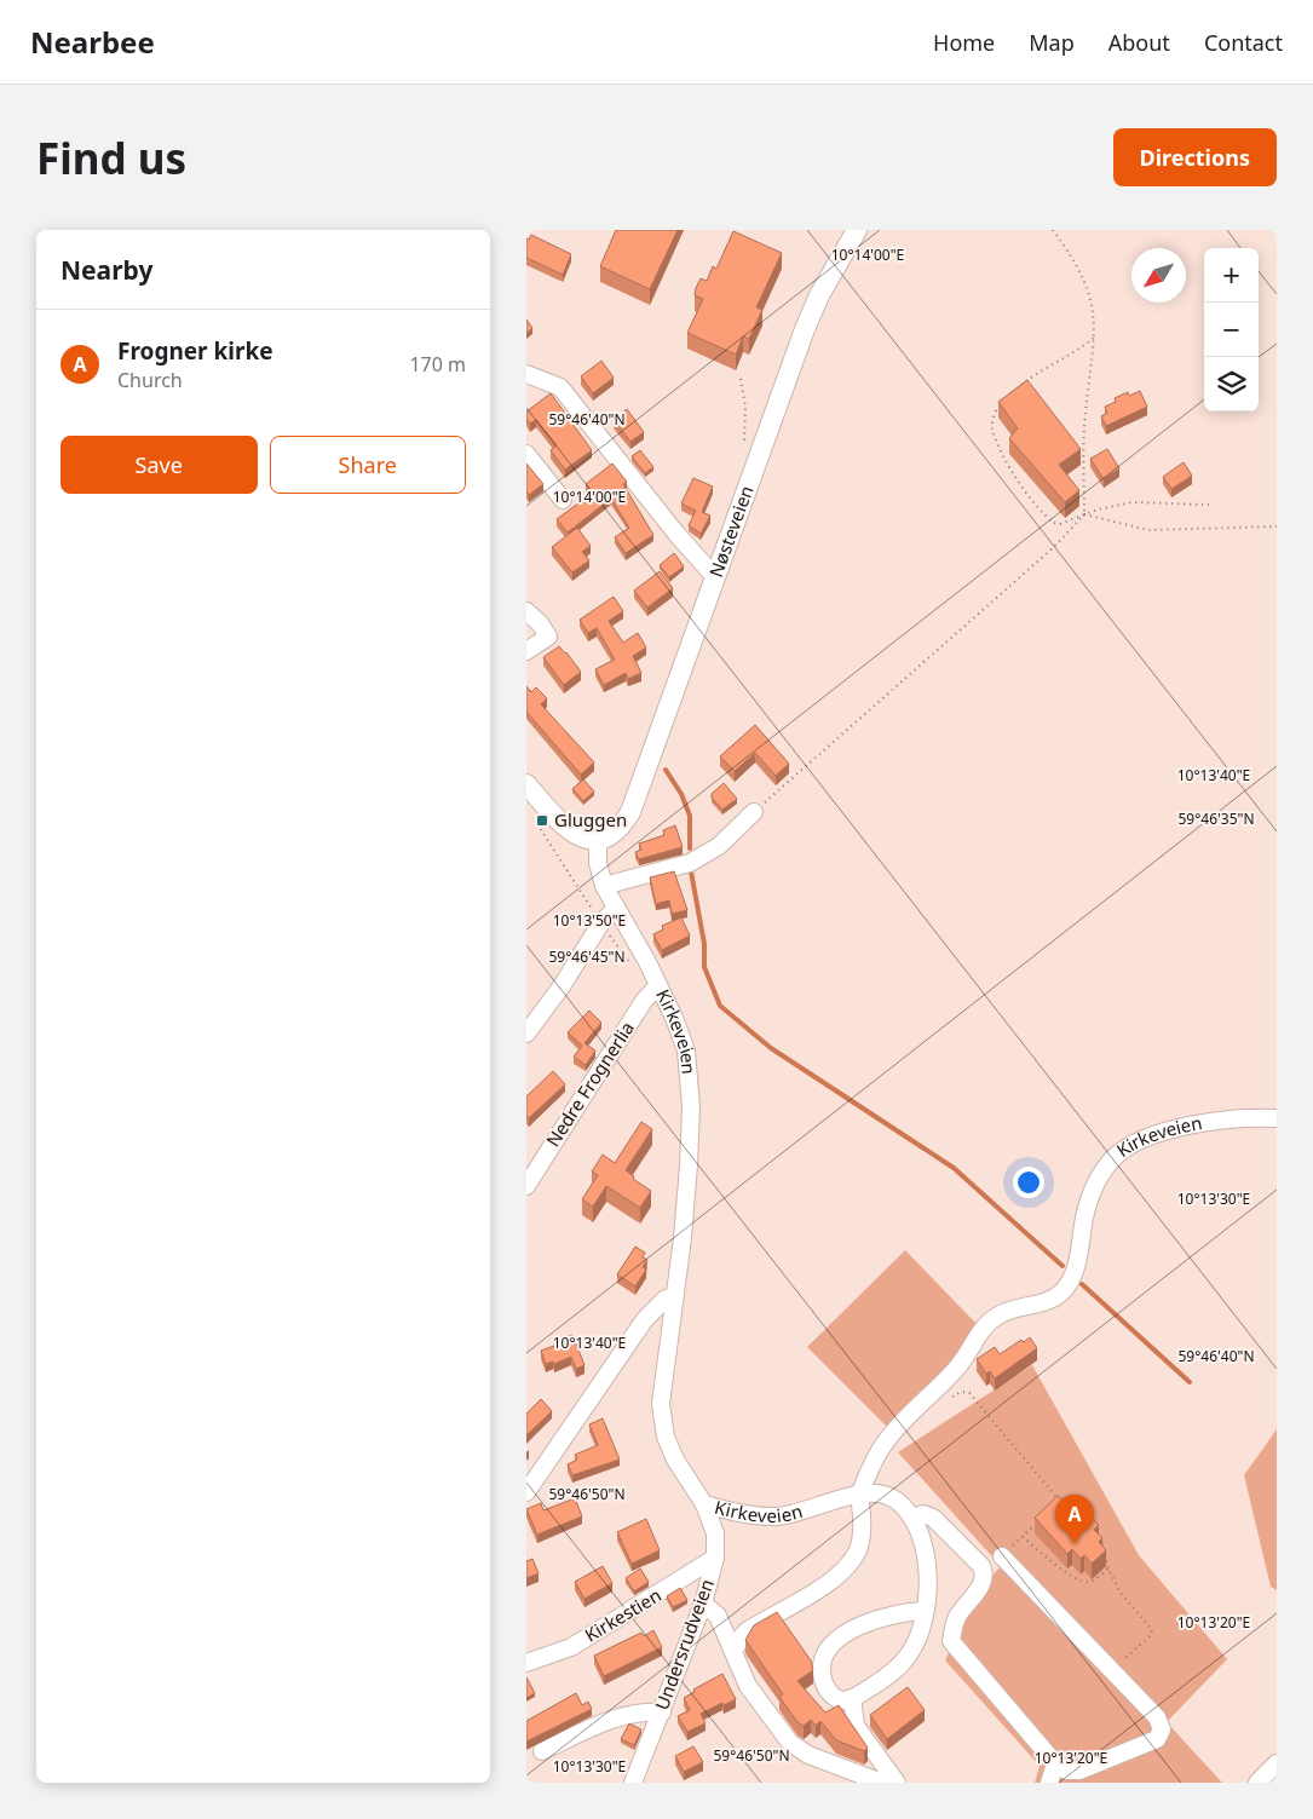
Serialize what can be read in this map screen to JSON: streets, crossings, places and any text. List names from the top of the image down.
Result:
{
  "streets": {
    "main road": ["Nøsteveien"],
    "street": [
      "Kirkeveien",
      "Nedre Frognerlia",
      "Kirkestien",
      "Undersrudveien"
    ]
  },
  "crossings": [
    ["Nøsteveien", "Kirkeveien"],
    ["Kirkeveien", "Nedre Frognerlia"],
    ["Kirkeveien", "Undersrudveien"],
    ["Kirkestien", "Undersrudveien"]
  ],
  "places": {
    "transit": ["Gluggen"]
  },
  "north": "bottom left",
  "page": {
    "header": "Nearbee",
    "nav": [
      "Home",
      "Map",
      "About",
      "Contact"
    ],
    "buttons": [
      "Directions",
      ["Save", "Share"]
    ],
    "title": "Find us",
    "heading": "Nearby",
    "map_buttons": ["+", "−"],
    "list": [
      {
        "mark": "A",
        "name": "Frogner kirke",
        "note": "Church",
        "value": "170 m"
      }
    ],
    "pins": "A"
  },
  "coordinates": [
    "10°14'00\"E",
    "59°46'40\"N",
    "10°13'40\"E",
    "59°46'35\"N",
    "10°13'50\"E",
    "59°46'45\"N",
    "10°13'30\"E",
    "59°46'50\"N",
    "10°13'20\"E"
  ]
}
